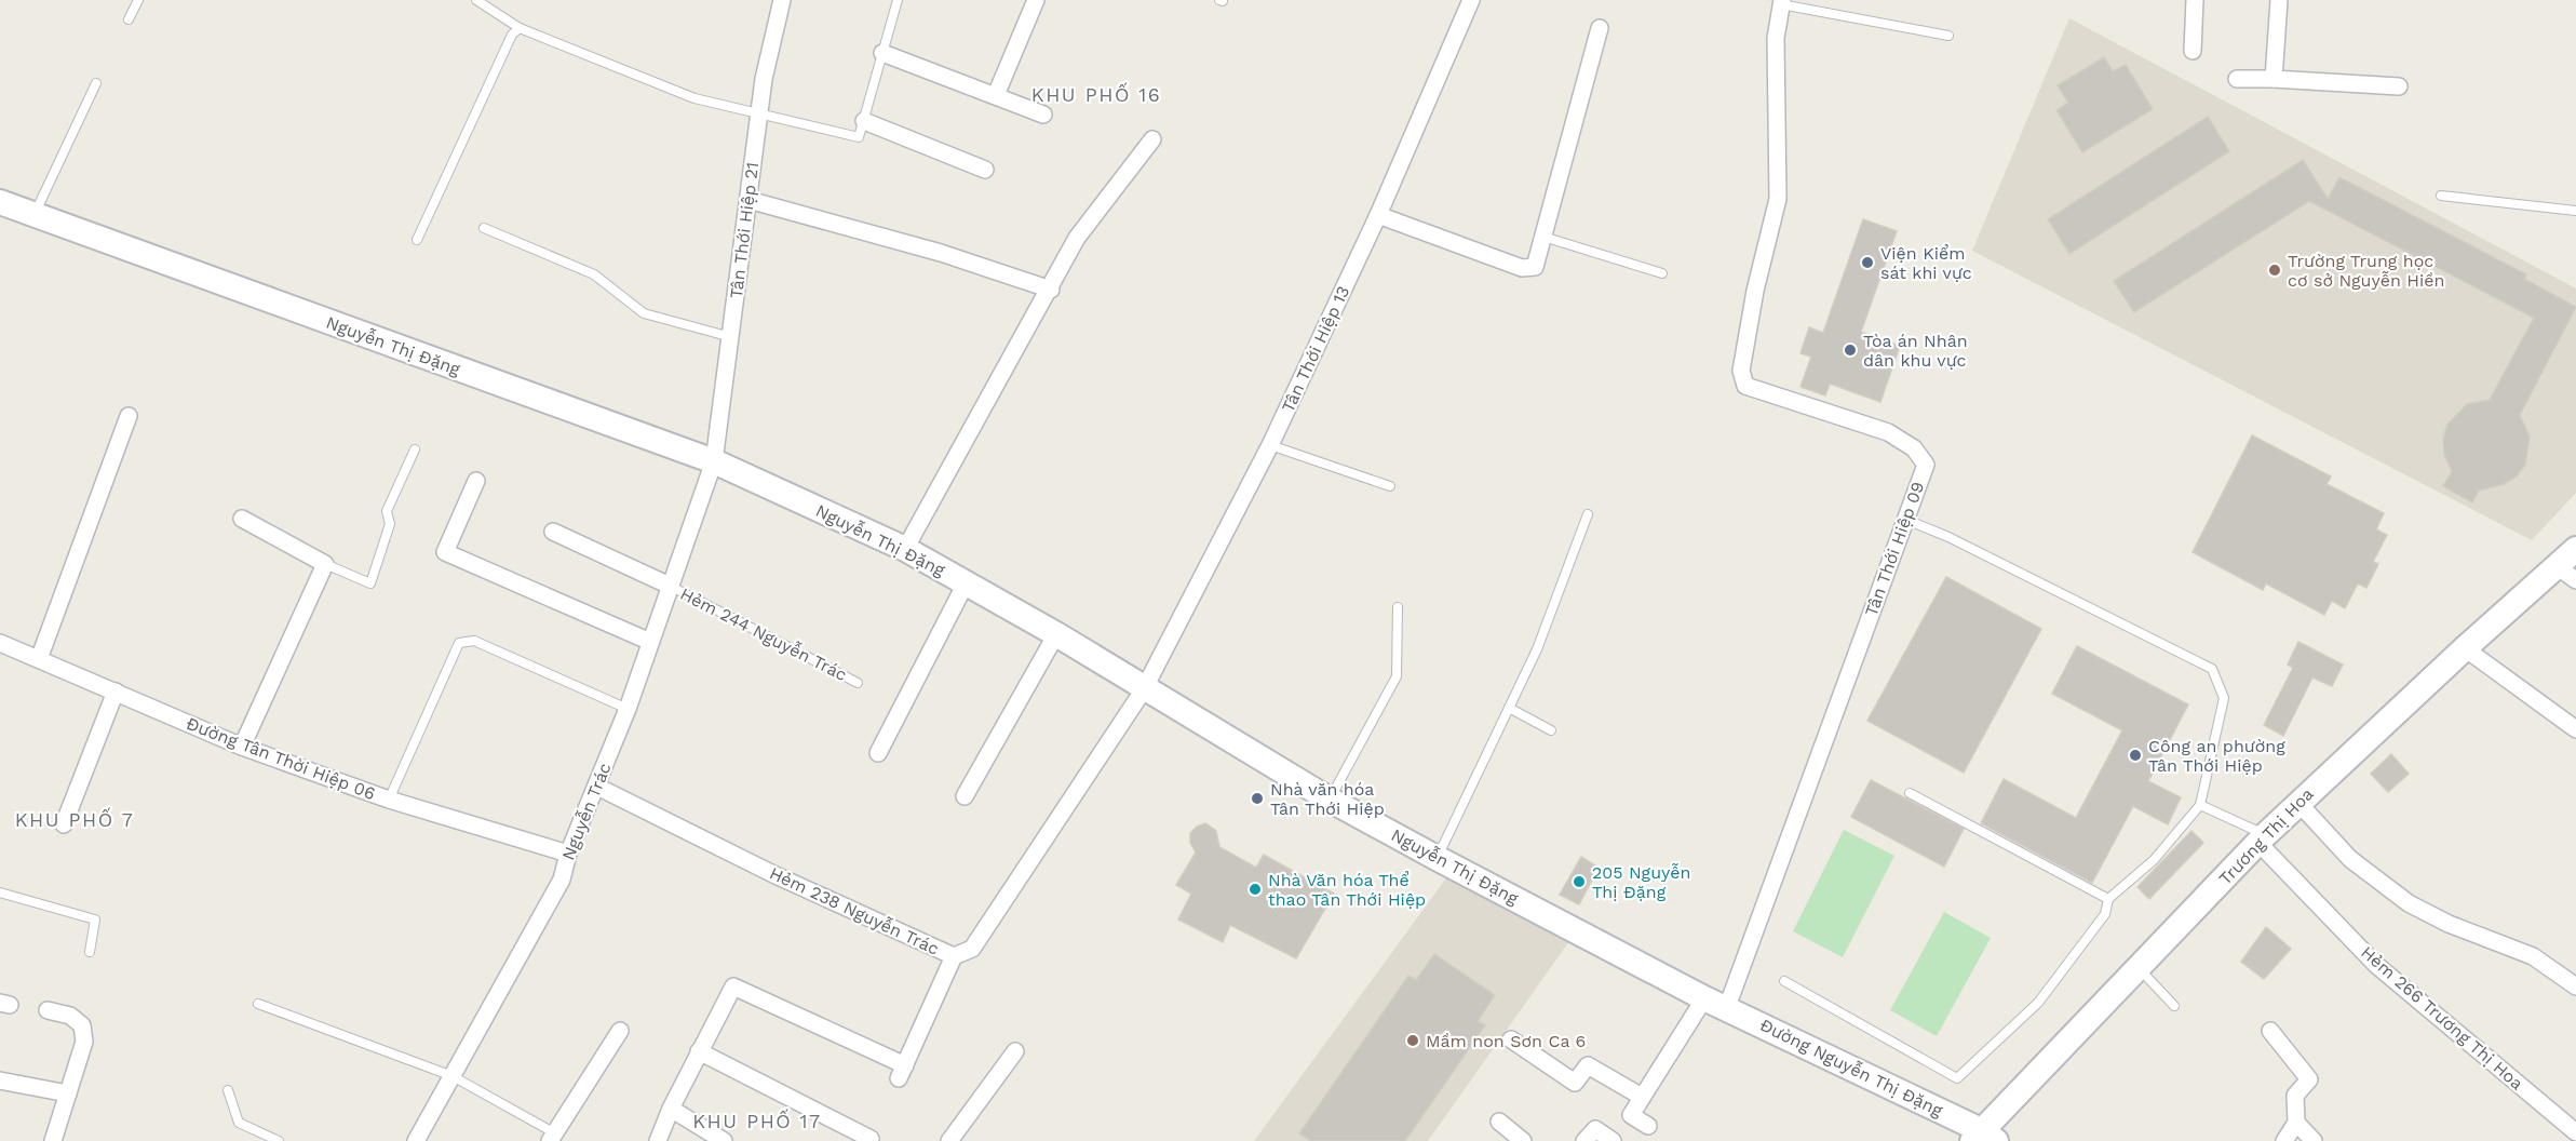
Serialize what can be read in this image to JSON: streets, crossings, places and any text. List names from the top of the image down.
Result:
{
  "streets": {
    "street": [
      "Tân Thới Hiệp 21",
      "Nguyễn Thị Đặng",
      "Tân Thới Hiệp 13",
      "Tân Thới Hiệp 09",
      "Đường Tân Thời Hiệp 06",
      "Nguyễn Trác",
      "Trương Thị Hoa",
      "Hẻm 238 Nguyễn Trác",
      "Hẻm 266 Trương Thị Hoa",
      "Đường Nguyễn Thị Đặng"
    ],
    "lane": ["Hẻm 244 Nguyễn Trác"]
  },
  "crossings": [
    ["Tân Thới Hiệp 21", "Nguyễn Thị Đặng"],
    ["Tân Thới Hiệp 21", "Nguyễn Trác"],
    ["Nguyễn Thị Đặng", "Tân Thới Hiệp 13"],
    ["Nguyễn Thị Đặng", "Tân Thới Hiệp 09"],
    ["Nguyễn Thị Đặng", "Nguyễn Trác"],
    ["Nguyễn Thị Đặng", "Hẻm 238 Nguyễn Trác"],
    ["Nguyễn Thị Đặng", "Đường Nguyễn Thị Đặng"],
    ["Tân Thới Hiệp 13", "Hẻm 238 Nguyễn Trác"],
    ["Tân Thới Hiệp 09", "Đường Nguyễn Thị Đặng"],
    ["Hẻm 244 Nguyễn Trác", "Nguyễn Trác"],
    ["Đường Tân Thời Hiệp 06", "Nguyễn Trác"],
    ["Nguyễn Trác", "Hẻm 238 Nguyễn Trác"],
    ["Trương Thị Hoa", "Hẻm 266 Trương Thị Hoa"],
    ["Trương Thị Hoa", "Đường Nguyễn Thị Đặng"]
  ],
  "districts": ["KHU PHỐ 16", "KHU PHỐ 7", "KHU PHỐ 17"],
  "places": [
    "Viện Kiểm sát khi vực",
    "Trường Trung học cơ sở Nguyễn Hiền",
    "Tòa án Nhân dân khu vực",
    "Công an phường Tân Thới Hiệp",
    "Nhà văn hóa Tân Thới Hiệp",
    "205 Nguyễn Thị Đặng",
    "Nhà Văn hóa Thể thao Tân Thới Hiệp",
    "Mầm non Sơn Ca 6"
  ]
}
